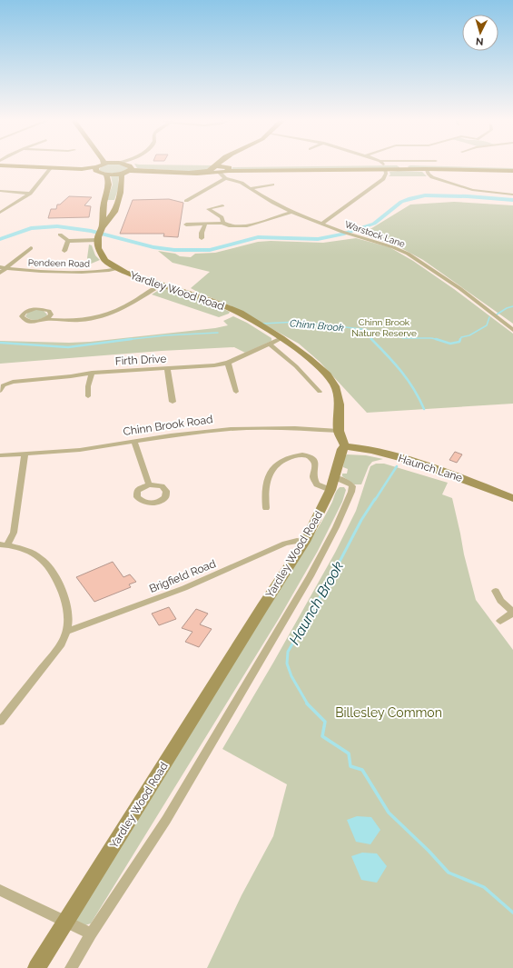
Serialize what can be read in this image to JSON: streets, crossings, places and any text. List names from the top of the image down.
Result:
{
  "streets": {
    "street": [
      "Warstock Lane",
      "Pendeen Road",
      "Yardley Wood Road",
      "Firth Drive",
      "Chinn Brook Road",
      "Haunch Lane",
      "Brigfield Road"
    ]
  },
  "crossings": [
    ["Pendeen Road", "Yardley Wood Road"],
    ["Yardley Wood Road", "Firth Drive"],
    ["Yardley Wood Road", "Chinn Brook Road"],
    ["Yardley Wood Road", "Haunch Lane"],
    ["Yardley Wood Road", "Brigfield Road"]
  ],
  "water": ["Chinn Brook", "Haunch Brook"],
  "parks": ["Chinn Brook Nature Reserve", "Billesley Common"],
  "north": "bottom"
}
